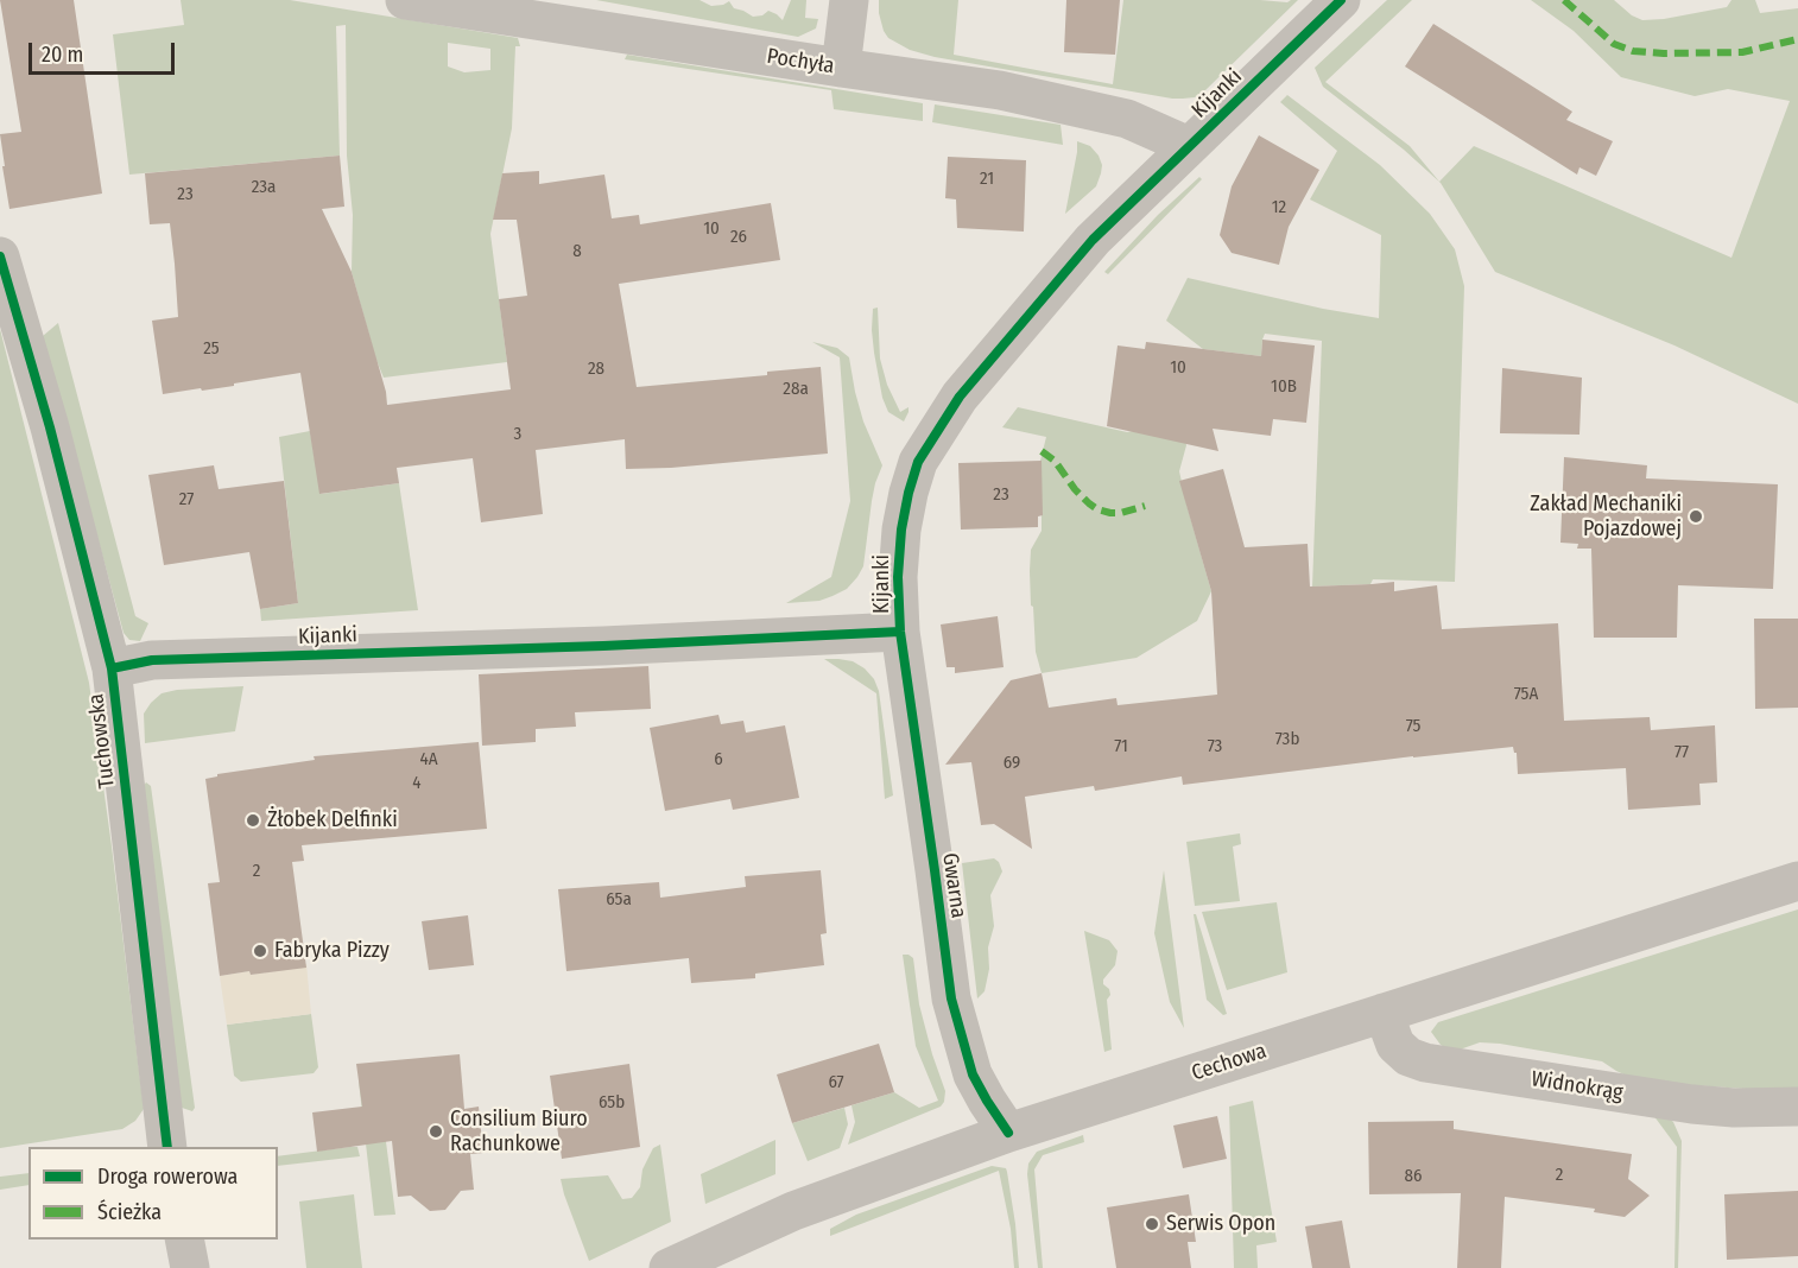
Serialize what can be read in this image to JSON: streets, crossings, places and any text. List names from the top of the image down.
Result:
{
  "streets": {
    "street": [
      "Pochyła",
      "Kijanki",
      "Tuchowska",
      "Gwarna",
      "Cechowa",
      "Widnokrąg"
    ]
  },
  "crossings": [
    ["Pochyła", "Kijanki"],
    ["Kijanki", "Tuchowska"],
    ["Kijanki", "Gwarna"],
    ["Gwarna", "Cechowa"],
    ["Cechowa", "Widnokrąg"]
  ],
  "places": [
    "Zakład Mechaniki Pojazdowej",
    "Żłobek Delfinki",
    "Fabryka Pizzy",
    "Consilium Biuro Rachunkowe",
    "Serwis Opon"
  ],
  "house_numbers": [
    "21",
    "23a",
    "23",
    "12",
    "10",
    "26",
    "8",
    "25",
    "10",
    "28",
    "10B",
    "28a",
    "3",
    "23",
    "27",
    "75A",
    "75",
    "73b",
    "71",
    "73",
    "77",
    "4A",
    "6",
    "69",
    "4",
    "2",
    "65a",
    "67",
    "65b",
    "2",
    "86"
  ],
  "legend": ["Droga rowerowa", "Ścieżka"],
  "scale_bar": "20 m"
}
